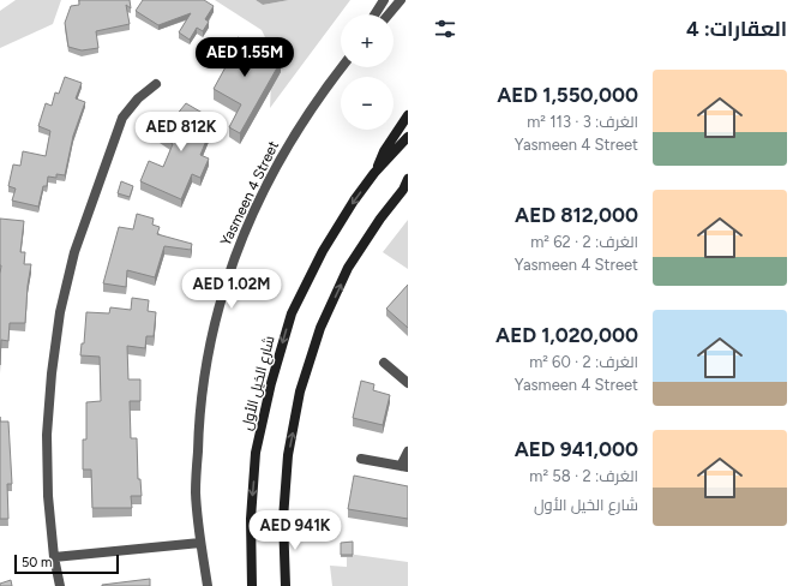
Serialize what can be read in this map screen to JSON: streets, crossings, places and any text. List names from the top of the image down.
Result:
{
  "streets": {
    "main road": ["شارع الخيل الأول"],
    "street": ["Yasmeen 4 Street"]
  },
  "scale_bar": "50 m",
  "page": {
    "heading": "العقارات: 4",
    "map_buttons": ["+", "−"],
    "price": [
      "AED 1.55M",
      "AED 812K",
      "AED 1.02M",
      "AED 941K"
    ],
    "list": [
      {
        "name": "AED 1,550,000",
        "note": "الغرف: 3 · 113 m² · Yasmeen 4 Street"
      },
      {
        "name": "AED 812,000",
        "note": "الغرف: 2 · 62 m² · Yasmeen 4 Street"
      },
      {
        "name": "AED 1,020,000",
        "note": "الغرف: 2 · 60 m² · Yasmeen 4 Street"
      },
      {
        "name": "AED 941,000",
        "note": "الغرف: 2 · 58 m² · شارع الخيل الأول"
      }
    ],
    "scale": "50 m"
  }
}
